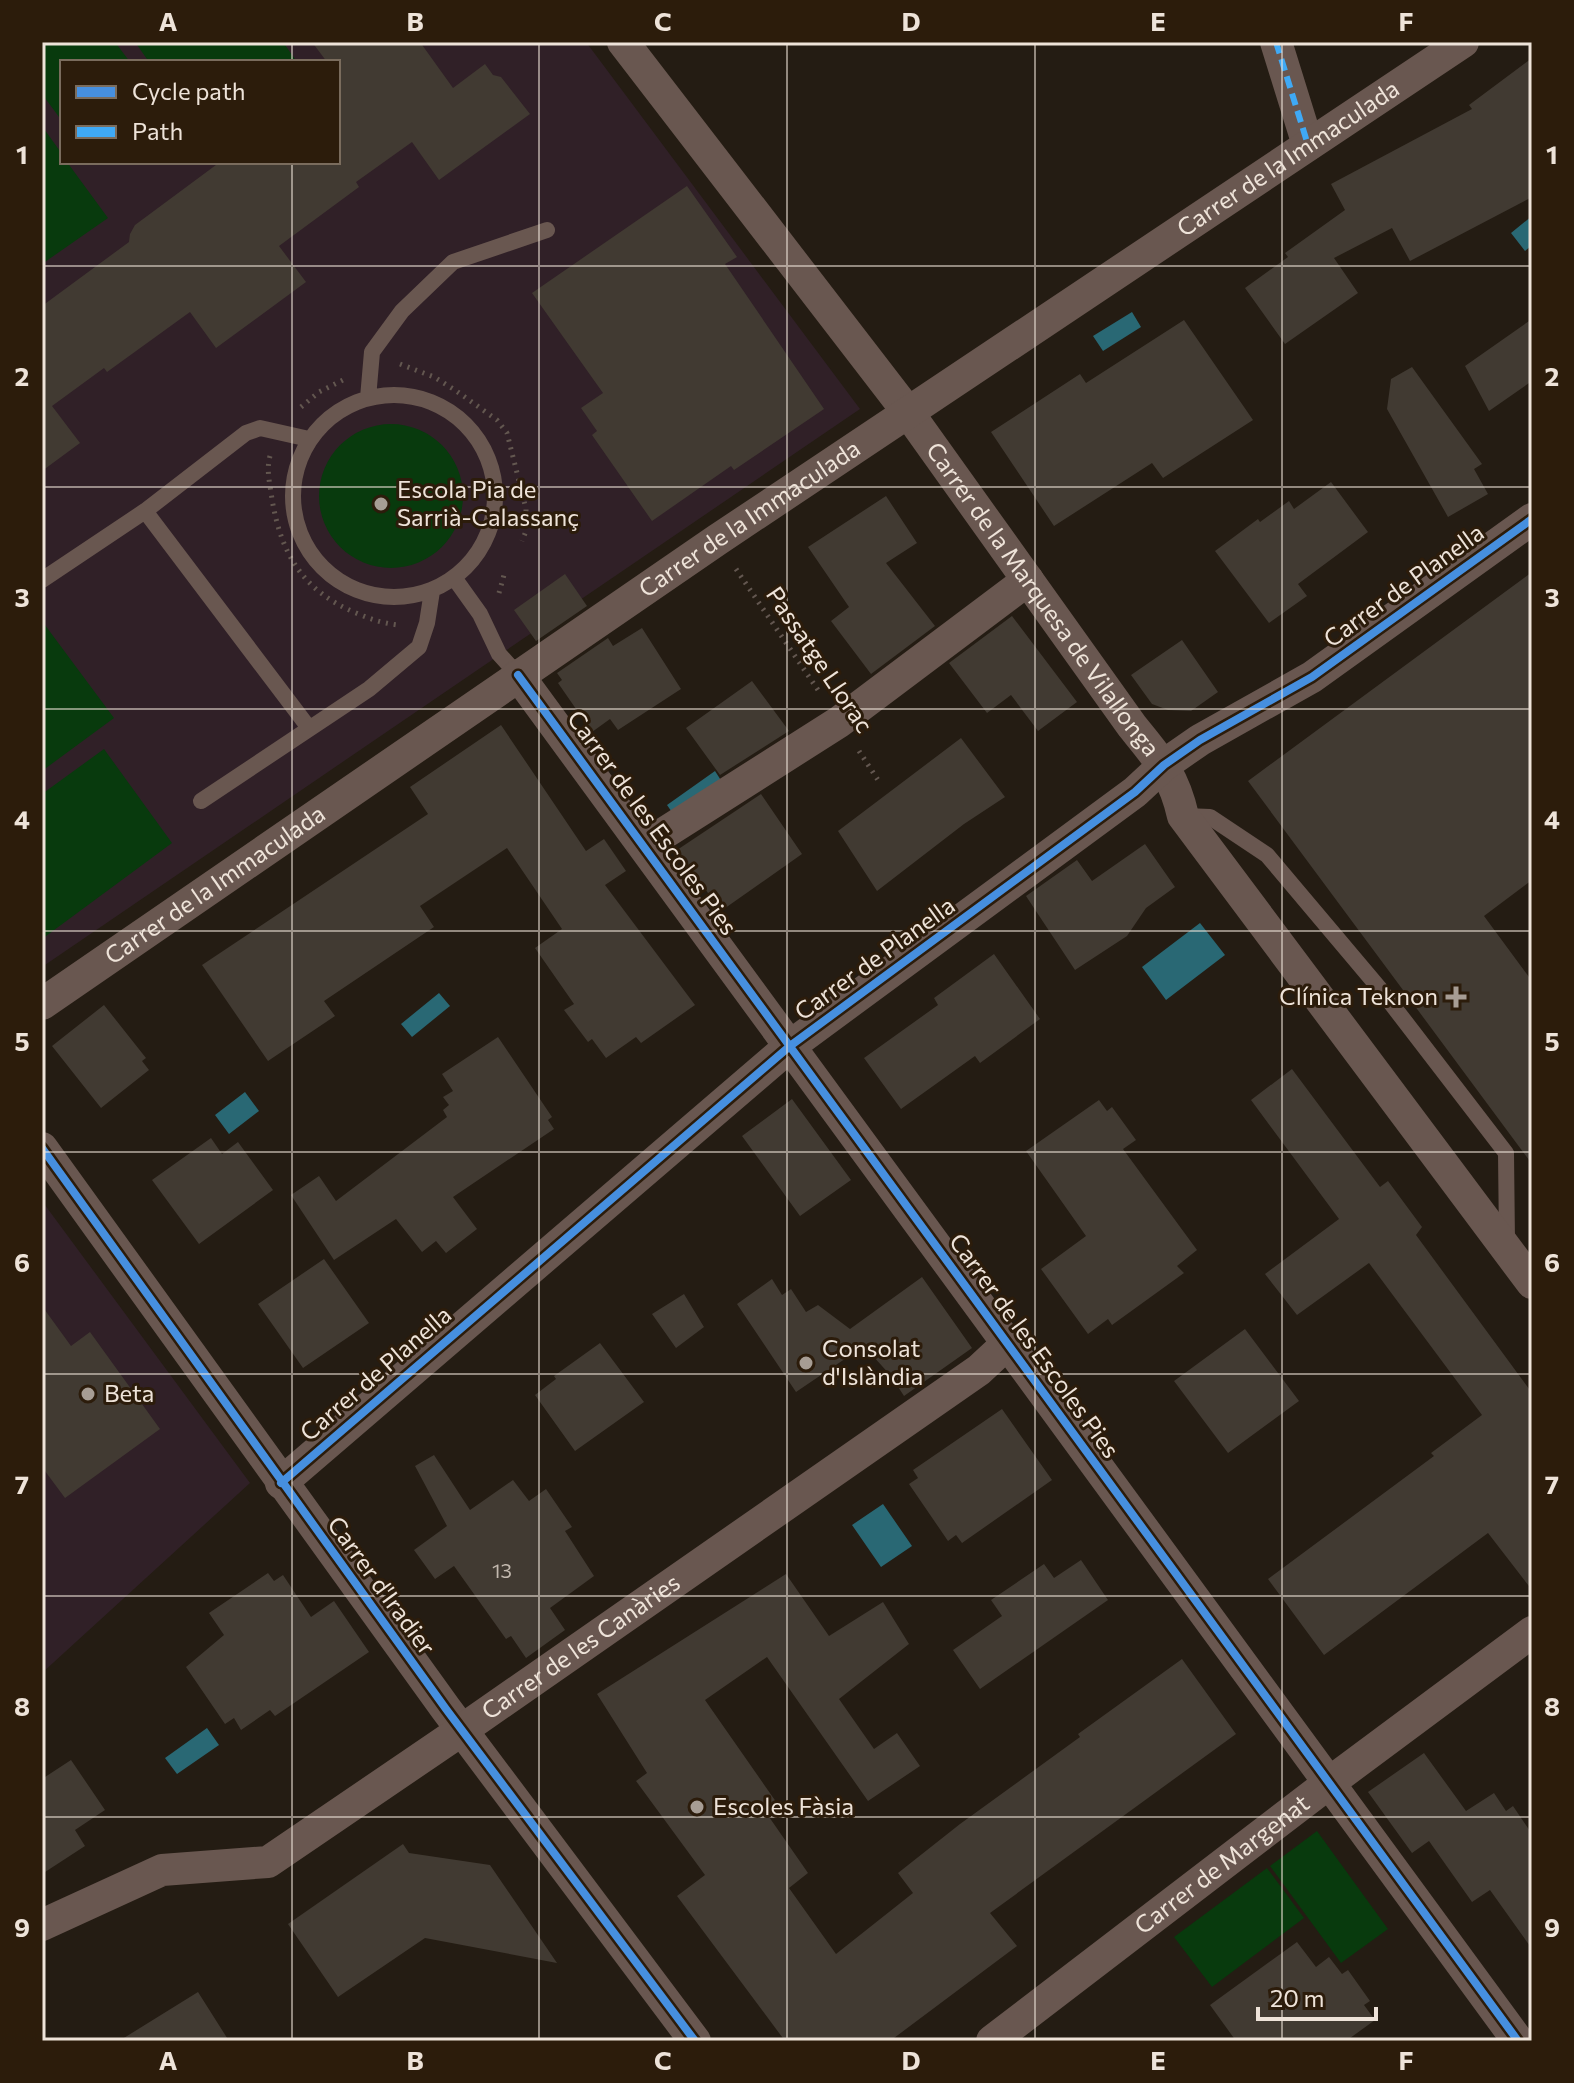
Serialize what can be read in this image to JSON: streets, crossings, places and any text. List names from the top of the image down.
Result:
{
  "streets": {
    "street": [
      "Carrer de la Immaculada",
      "Carrer de Planella",
      "Carrer de la Marquesa de Vilallonga",
      "Carrer de les Escoles Pies",
      "Carrer d'Iradier",
      "Carrer de les Canàries",
      "Carrer de Margenat"
    ],
    "path": ["Passatge Llorac"]
  },
  "crossings": [
    ["Carrer de la Immaculada", "Carrer de la Marquesa de Vilallonga"],
    ["Carrer de la Immaculada", "Carrer de les Escoles Pies"],
    ["Carrer de Planella", "Carrer de la Marquesa de Vilallonga"],
    ["Carrer de Planella", "Carrer de les Escoles Pies"],
    ["Carrer de Planella", "Carrer d'Iradier"],
    ["Carrer de les Escoles Pies", "Carrer de les Canàries"],
    ["Carrer de les Escoles Pies", "Carrer de Margenat"],
    ["Carrer d'Iradier", "Carrer de les Canàries"]
  ],
  "places": {
    "other": [
      "Escola Pia de Sarrià-Calassanç",
      "Consolat d'Islàndia",
      "Beta",
      "Escoles Fàsia"
    ],
    "health": ["Clínica Teknon"]
  },
  "house_numbers": ["13"],
  "legend": ["Cycle path", "Path"],
  "scale_bar": "20 m",
  "grid": {
    "columns": [
      "A",
      "B",
      "C",
      "D",
      "E",
      "F"
    ],
    "rows": [
      "1",
      "2",
      "3",
      "4",
      "5",
      "6",
      "7",
      "8",
      "9"
    ]
  }
}
